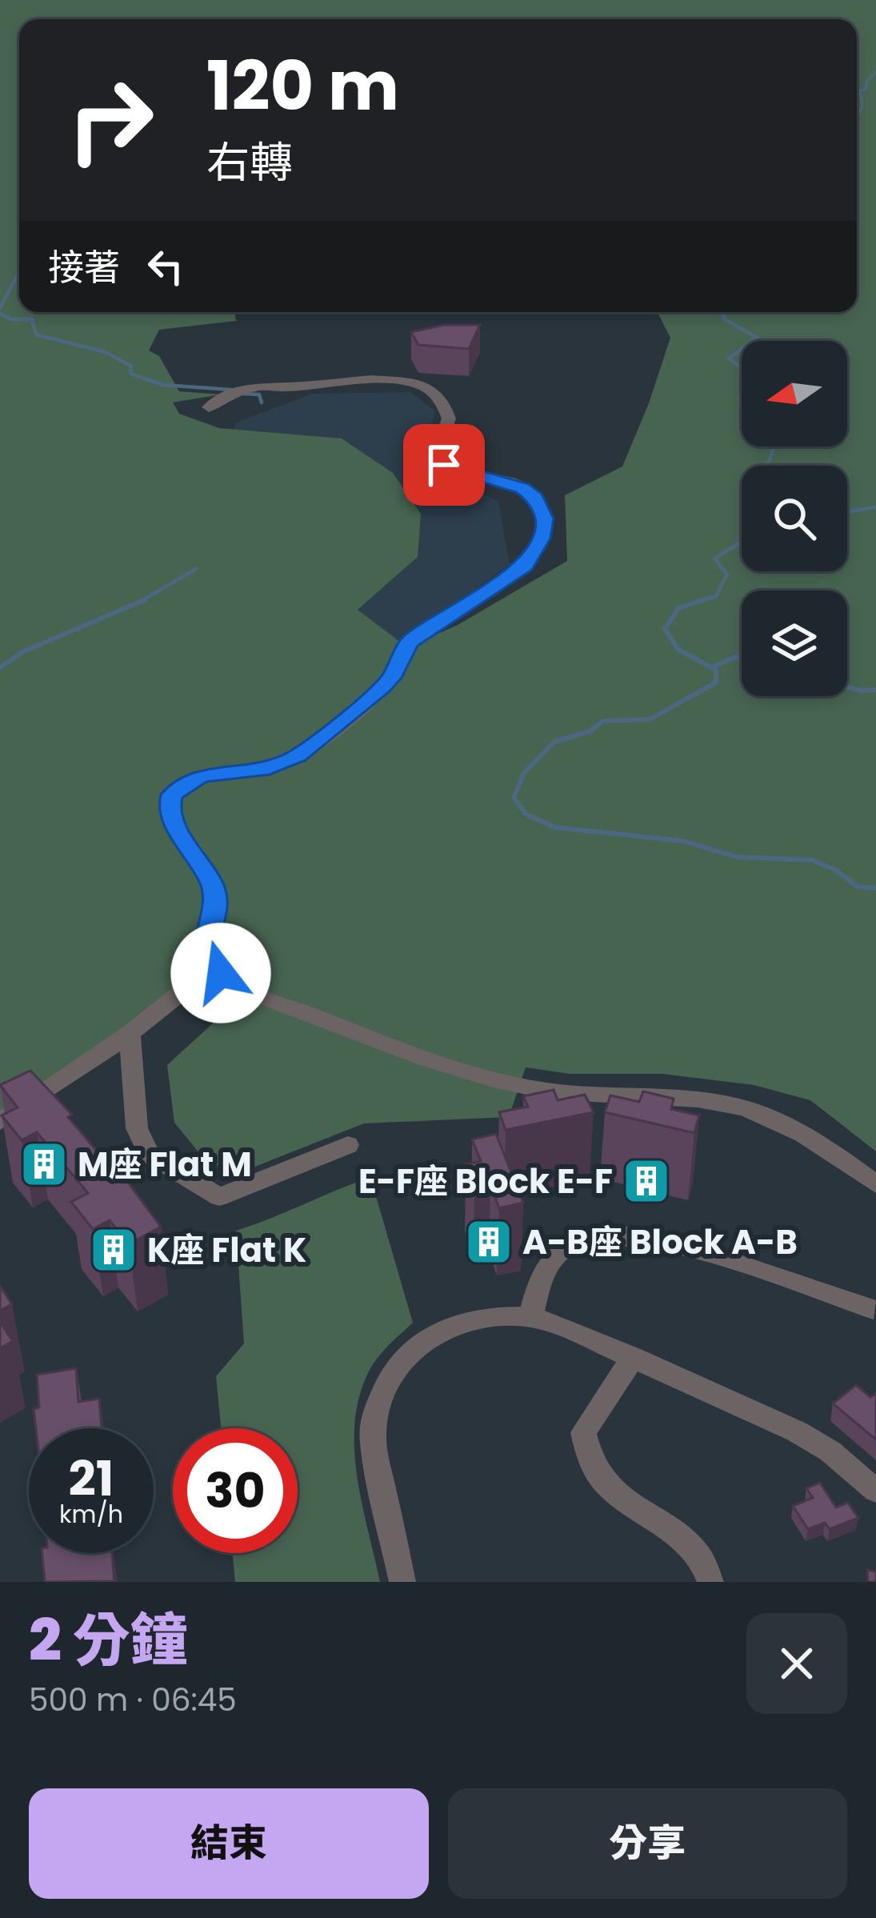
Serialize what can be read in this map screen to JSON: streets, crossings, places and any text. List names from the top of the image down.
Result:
{
  "places": {
    "building": [
      "M座 Flat M",
      "E-F座 Block E-F",
      "A-B座 Block A-B",
      "K座 Flat K"
    ]
  },
  "north": "left",
  "page": {
    "turn": ["120 m", "右轉"],
    "then": "接著",
    "speed": "21 km/h",
    "limit": "30",
    "heading": ["2 分鐘", "500 m · 06:45"],
    "buttons": ["結束", "分享"]
  }
}
